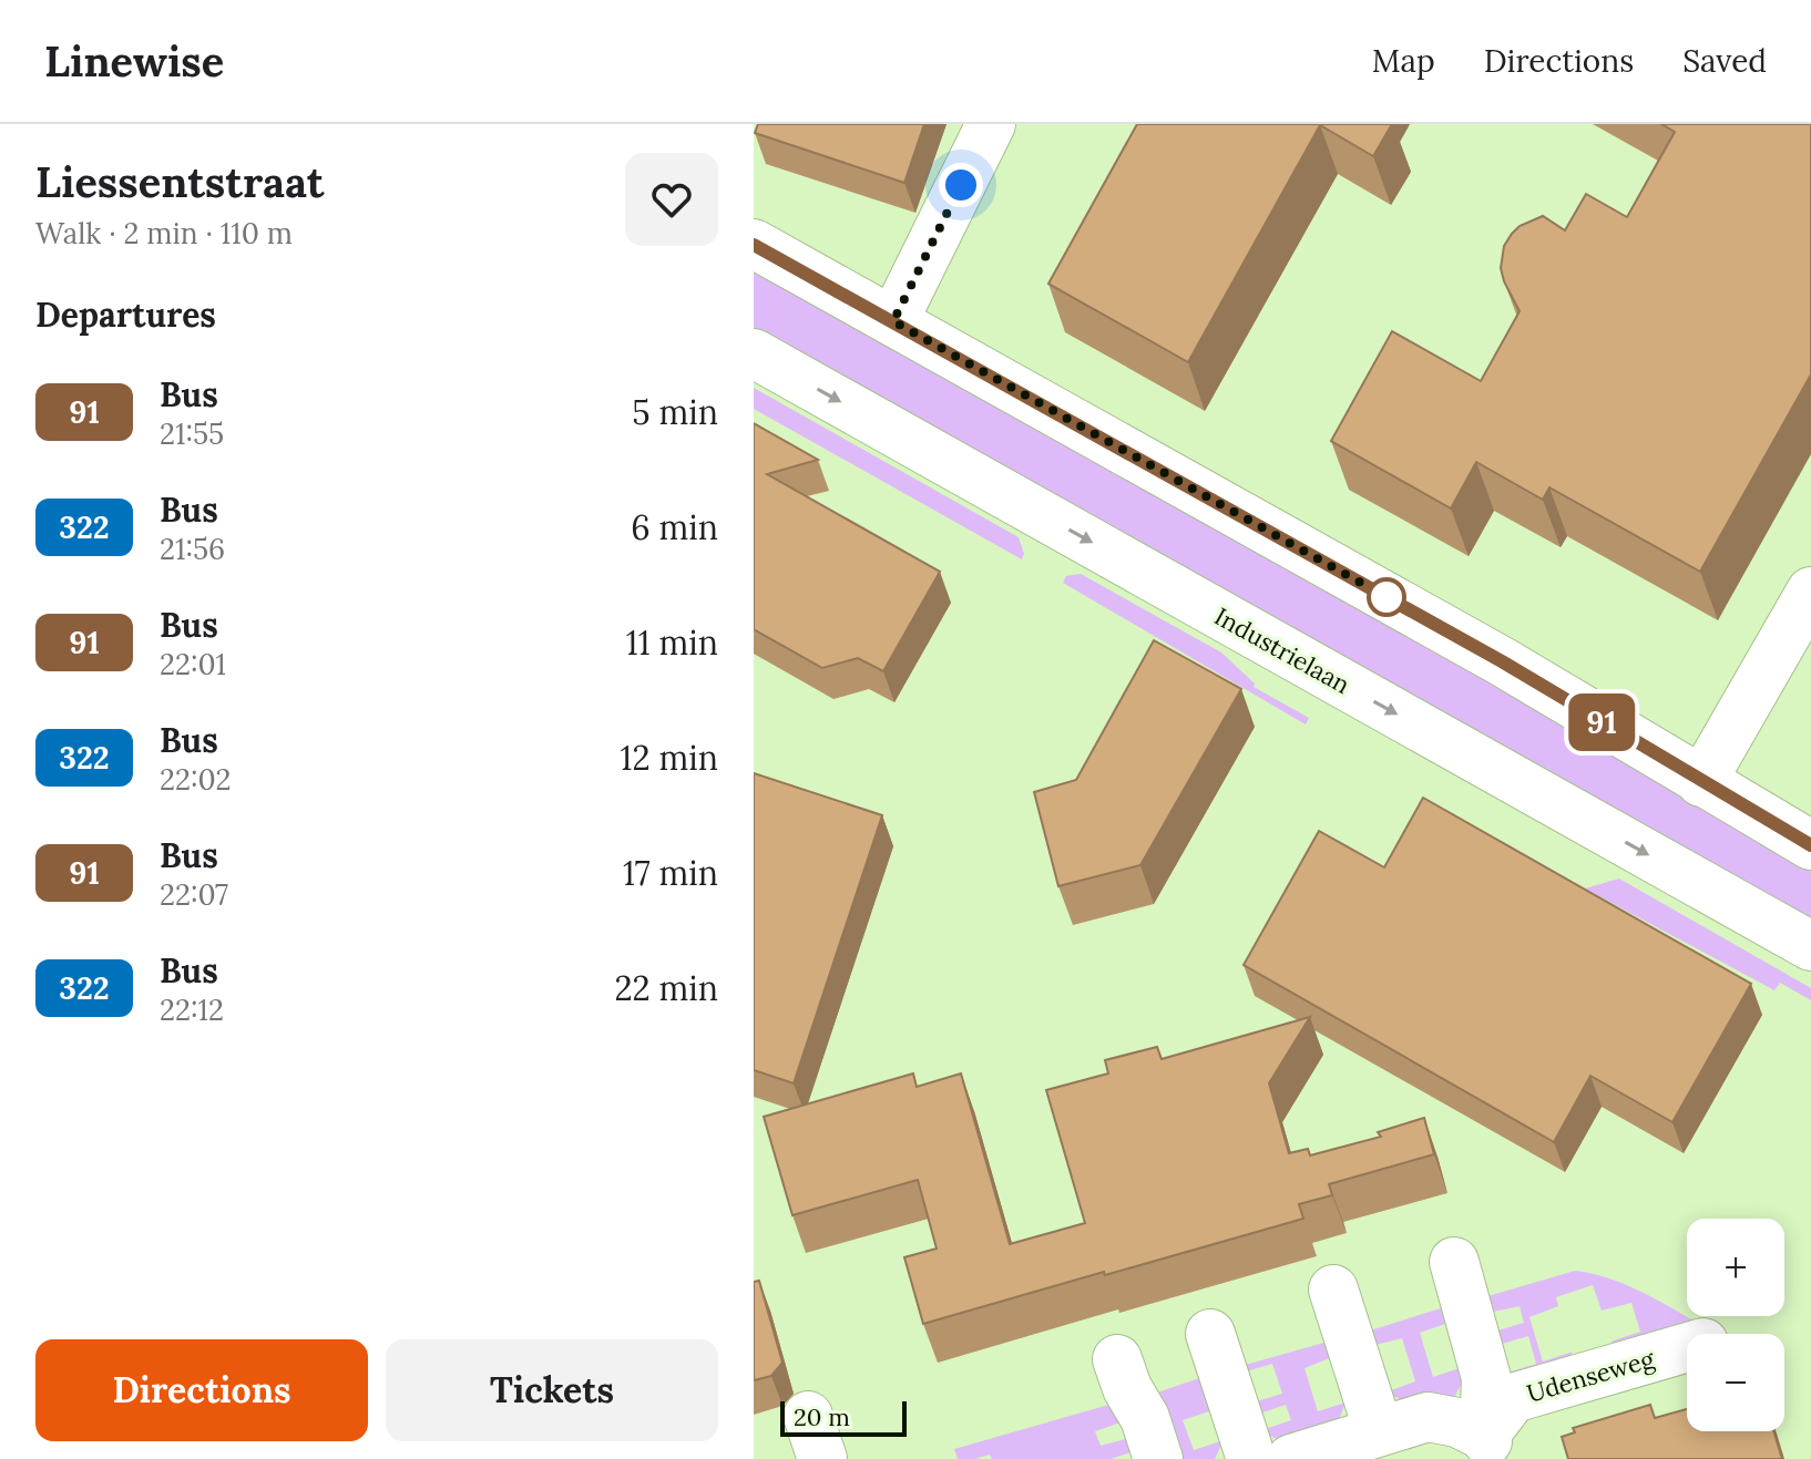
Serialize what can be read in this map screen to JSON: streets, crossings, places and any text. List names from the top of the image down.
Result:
{
  "streets": {
    "main road": ["Industrielaan", "Udenseweg"]
  },
  "lines": ["bus line 91"],
  "scale_bar": "20 m",
  "page": {
    "header": "Linewise",
    "nav": ["Map", "Directions", "Saved"],
    "heading": [
      ["Liessentstraat", "Walk · 2 min · 110 m"],
      "Departures"
    ],
    "on_map": "91",
    "list": [
      {
        "mark": "91",
        "name": "Bus",
        "note": "21:55",
        "value": "5 min"
      },
      {
        "mark": "322",
        "name": "Bus",
        "note": "21:56",
        "value": "6 min"
      },
      {
        "mark": "91",
        "name": "Bus",
        "note": "22:01",
        "value": "11 min"
      },
      {
        "mark": "322",
        "name": "Bus",
        "note": "22:02",
        "value": "12 min"
      },
      {
        "mark": "91",
        "name": "Bus",
        "note": "22:07",
        "value": "17 min"
      },
      {
        "mark": "322",
        "name": "Bus",
        "note": "22:12",
        "value": "22 min"
      }
    ],
    "map_buttons": ["+", "−"],
    "buttons": ["Directions", "Tickets"],
    "scale": "20 m"
  }
}
